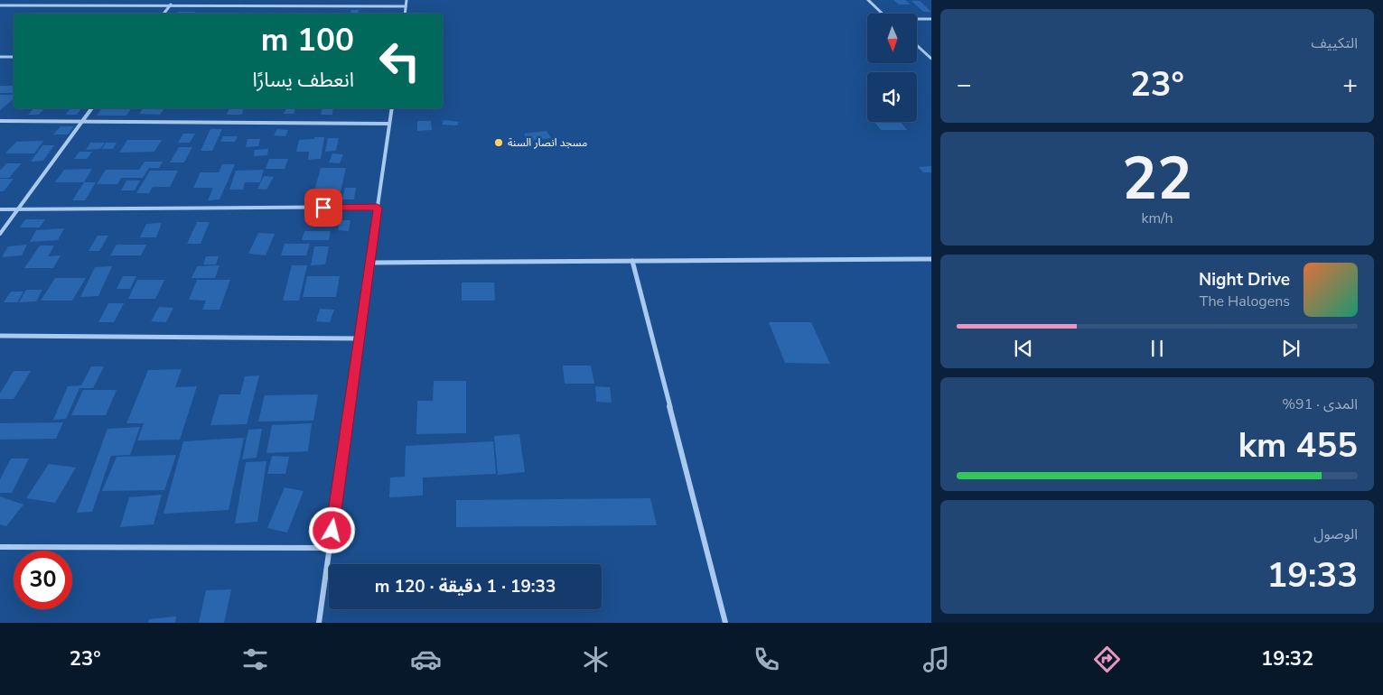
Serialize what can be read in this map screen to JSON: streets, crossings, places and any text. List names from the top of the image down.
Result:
{
  "places": ["مسجد انصار السنة"],
  "north": "bottom",
  "page": {
    "tile": [
      "التكييف",
      ["22", "km/h"],
      ["المدى · 91%", "455 km"],
      ["الوصول", "19:33"]
    ],
    "turn": ["100 m", "انعطف يسارًا"],
    "heat": ["−", "23°", "+"],
    "song": ["Night Drive", "The Halogens"],
    "limit": "30",
    "trip": "19:33 · 1 دقيقة · 120 m",
    "tabs": ["19:32", "23°"]
  }
}
